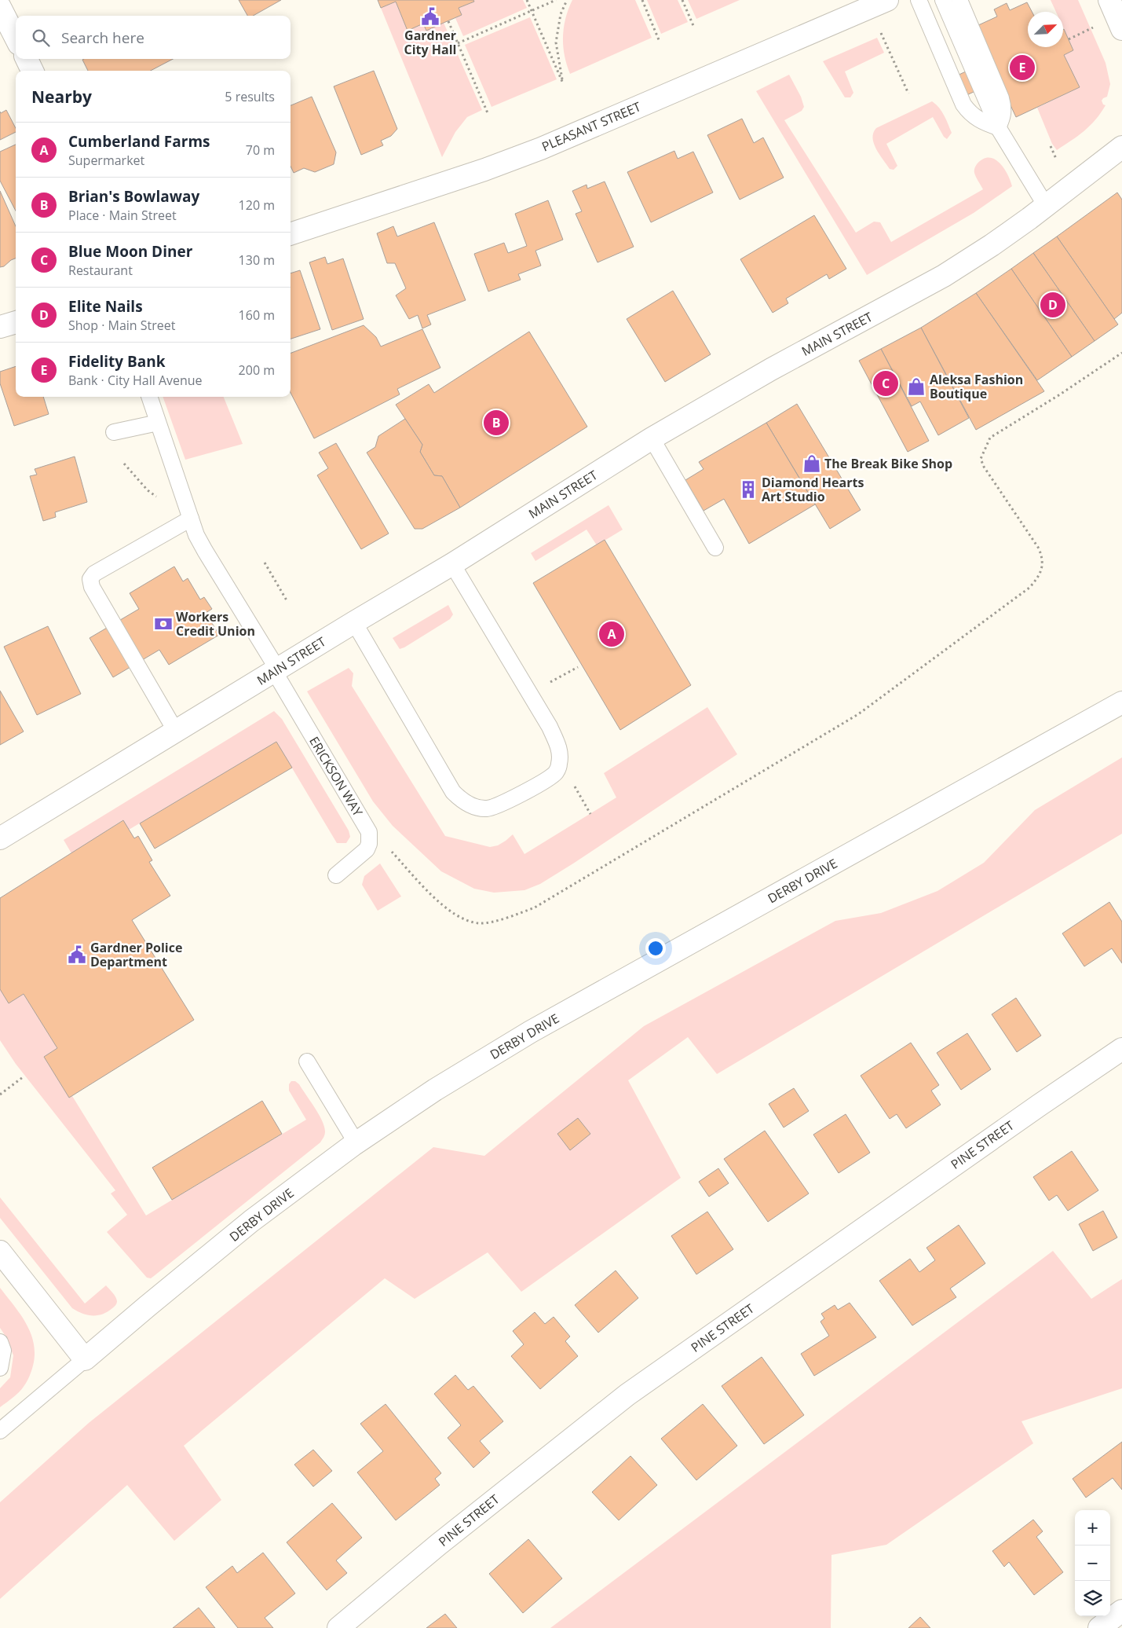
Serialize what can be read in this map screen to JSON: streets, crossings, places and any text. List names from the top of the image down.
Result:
{
  "streets": {
    "street": [
      "PLEASANT STREET",
      "MAIN STREET",
      "DERBY DRIVE",
      "PINE STREET"
    ],
    "lane": ["ERICKSON WAY"]
  },
  "crossings": [
    ["MAIN STREET", "ERICKSON WAY"]
  ],
  "places": {
    "public building": ["Gardner City Hall", "Gardner Police Department"],
    "shop": ["Aleksa Fashion Boutique", "The Break Bike Shop"],
    "building": ["Diamond Hearts Art Studio"],
    "bank": ["Workers Credit Union"]
  },
  "north": "top right",
  "page": {
    "search": "Search here",
    "pins": [
      "E",
      "D",
      "C",
      "B",
      "A"
    ],
    "heading": ["Nearby", "5 results"],
    "list": [
      {
        "mark": "A",
        "name": "Cumberland Farms",
        "note": "Supermarket",
        "value": "70 m"
      },
      {
        "mark": "B",
        "name": "Brian's Bowlaway",
        "note": "Place · Main Street",
        "value": "120 m"
      },
      {
        "mark": "C",
        "name": "Blue Moon Diner",
        "note": "Restaurant",
        "value": "130 m"
      },
      {
        "mark": "D",
        "name": "Elite Nails",
        "note": "Shop · Main Street",
        "value": "160 m"
      },
      {
        "mark": "E",
        "name": "Fidelity Bank",
        "note": "Bank · City Hall Avenue",
        "value": "200 m"
      }
    ],
    "map_buttons": ["+", "−"]
  }
}
